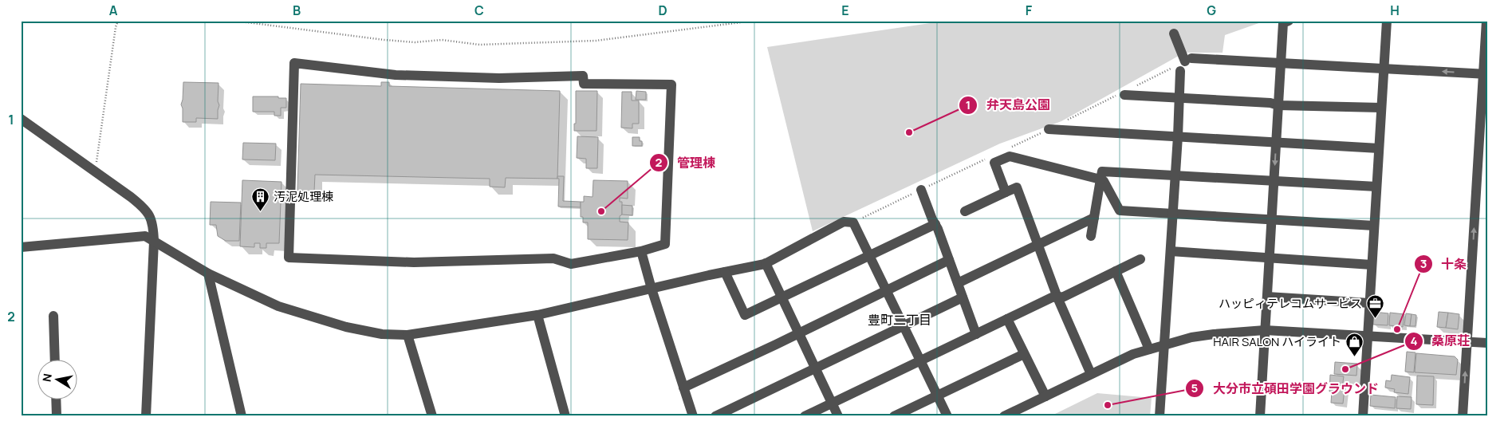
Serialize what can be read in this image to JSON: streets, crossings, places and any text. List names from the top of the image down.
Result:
{
  "districts": ["豊町二丁目"],
  "places": {
    "other": [
      "弁天島公園",
      "管理棟",
      "十条",
      "桑原荘",
      "大分市立碩田学園グラウンド"
    ],
    "building": ["汚泥処理棟"],
    "office": ["ハッピィテレコムサービス"],
    "shop": ["HAIR SALON ハイライト"]
  },
  "north": "left",
  "grid": {
    "columns": [
      "A",
      "B",
      "C",
      "D",
      "E",
      "F",
      "G",
      "H"
    ],
    "rows": ["1", "2"]
  }
}
